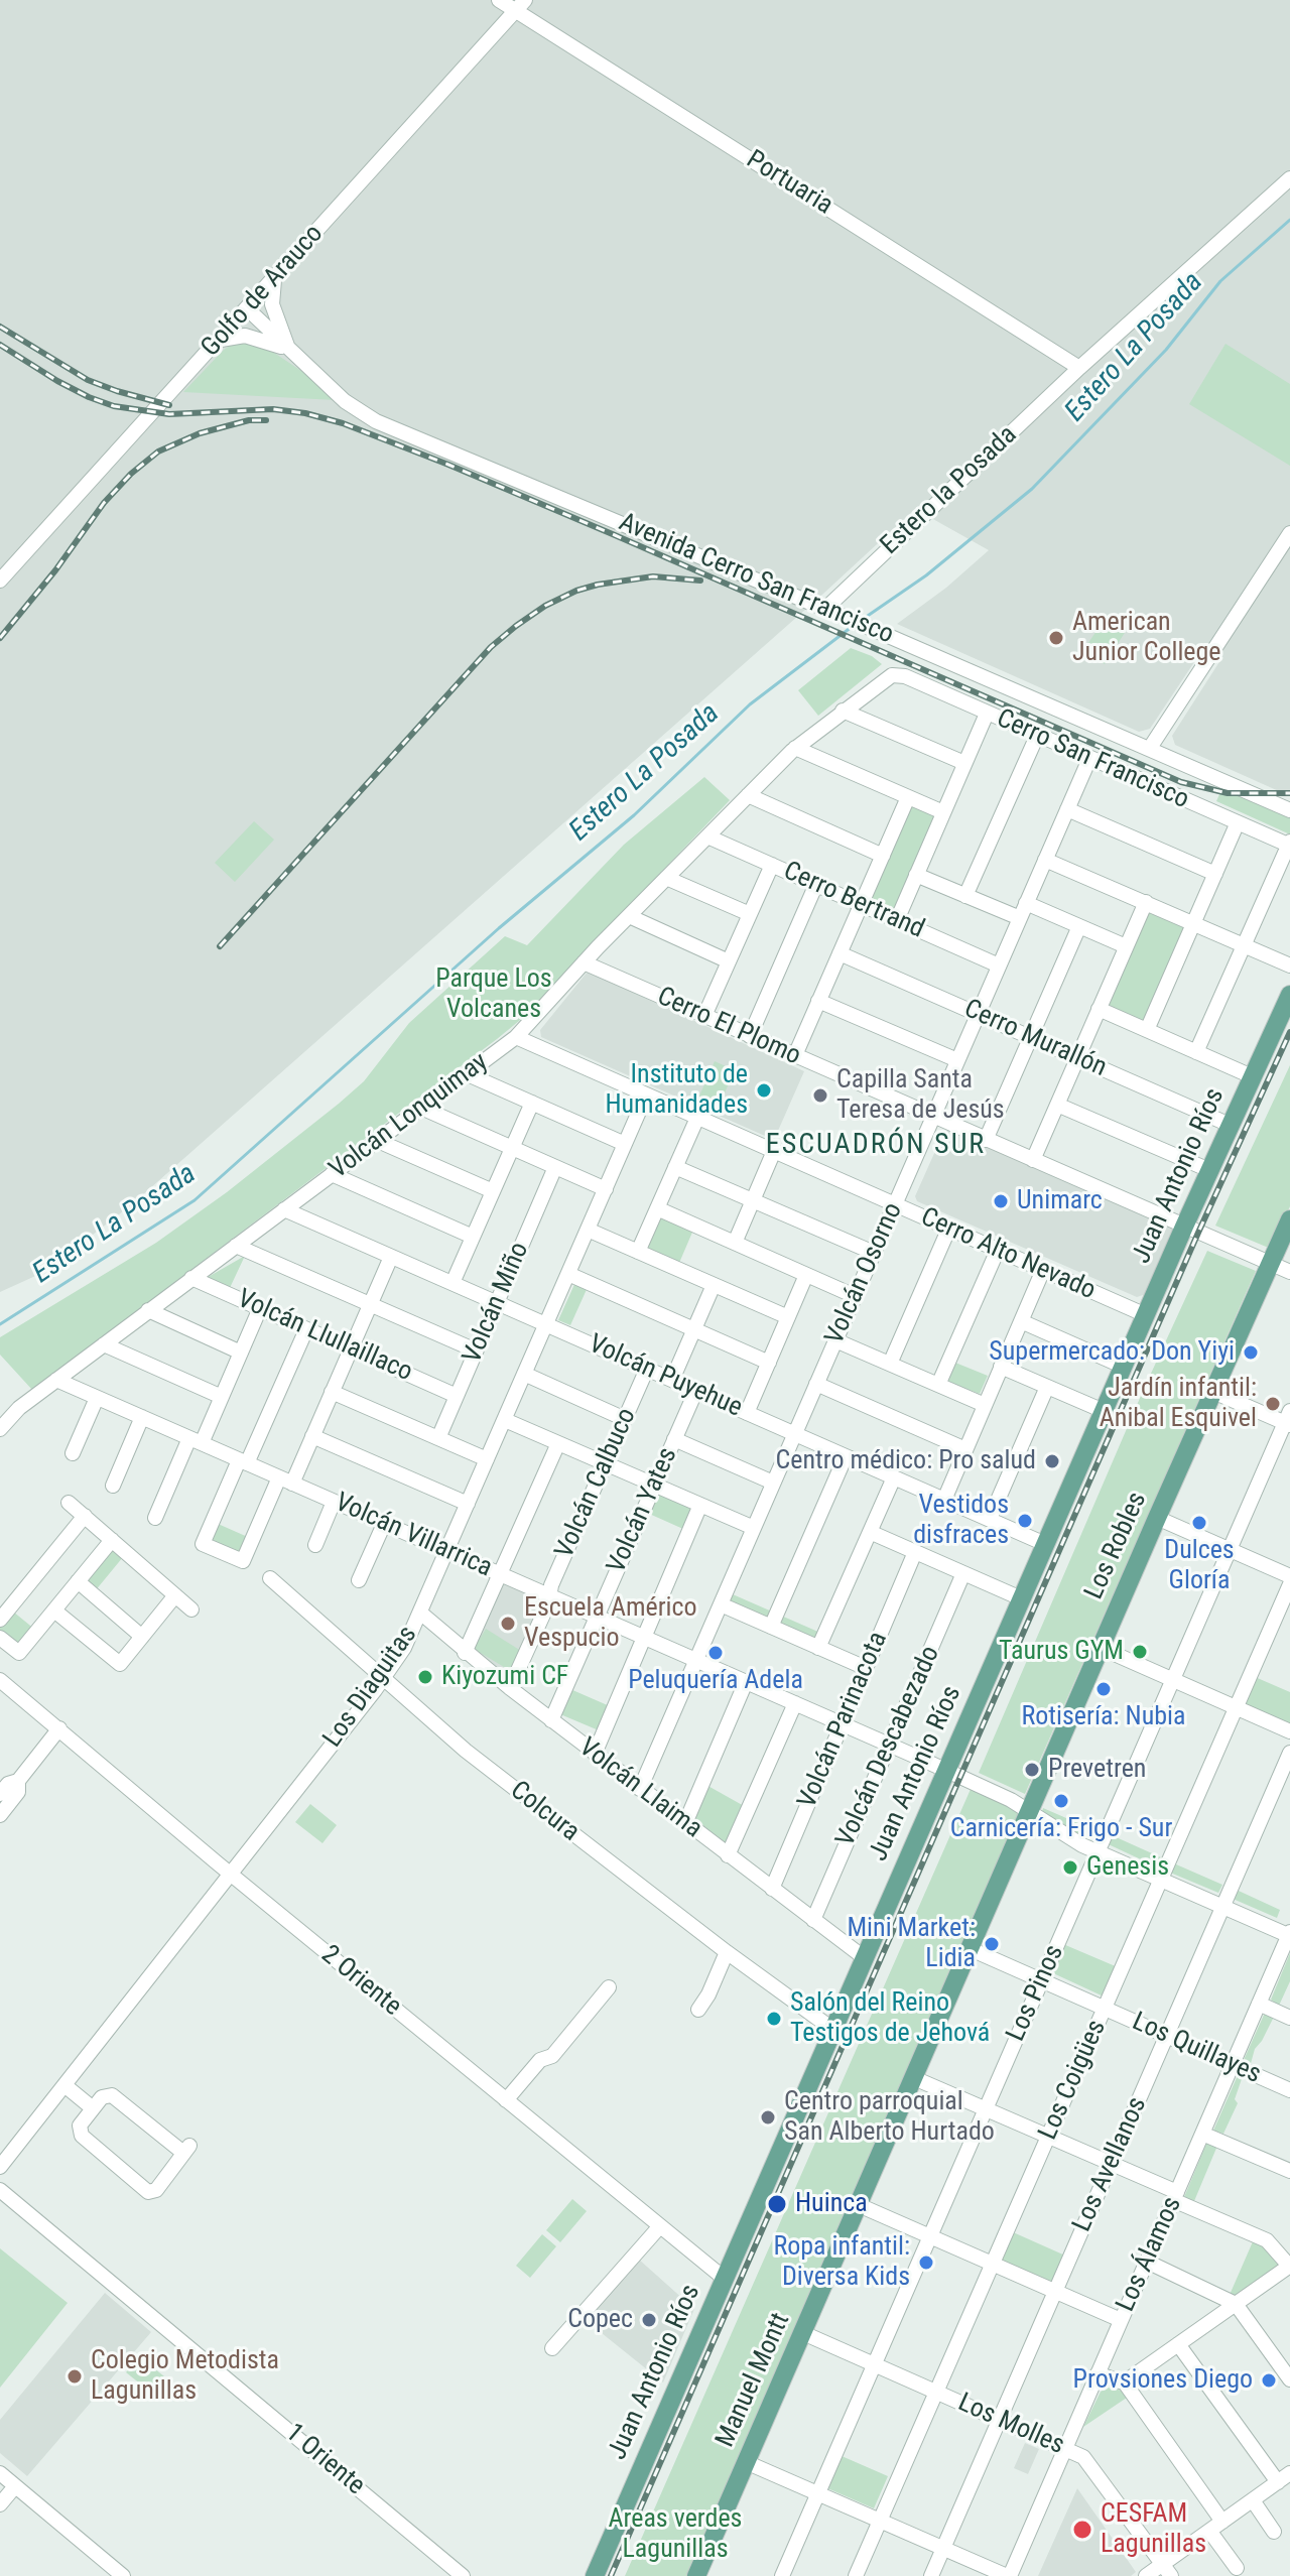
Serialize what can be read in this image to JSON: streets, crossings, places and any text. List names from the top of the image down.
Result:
{
  "streets": {
    "main road": ["Juan Antonio Ríos", "Los Robles", "Manuel Montt"],
    "street": [
      "Portuaria",
      "Golfo de Arauco",
      "Estero la Posada",
      "Avenida Cerro San Francisco",
      "Cerro San Francisco",
      "Cerro Bertrand",
      "Cerro El Plomo",
      "Cerro Murallón",
      "Volcán Lonquimay",
      "Cerro Alto Nevado",
      "Volcán Osorno",
      "Volcán Miño",
      "Volcán Llullaillaco",
      "Volcán Puyehue",
      "Volcán Calbuco",
      "Volcán Yates",
      "Volcán Villarrica",
      "Los Diaguitas",
      "Volcán Parinacota",
      "Volcán Descabezado",
      "Volcán Llaima",
      "Colcura",
      "2 Oriente",
      "Los Pinos",
      "Los Quillayes",
      "Los Coigües",
      "Los Avellanos",
      "Los Álamos",
      "Los Molles",
      "1 Oriente"
    ]
  },
  "crossings": [
    ["Portuaria", "Golfo de Arauco"],
    ["Portuaria", "Estero la Posada"],
    ["Golfo de Arauco", "Avenida Cerro San Francisco"],
    ["Estero la Posada", "Avenida Cerro San Francisco"],
    ["Cerro San Francisco", "Volcán Lonquimay"],
    ["Cerro San Francisco", "Volcán Osorno"],
    ["Cerro Bertrand", "Volcán Lonquimay"],
    ["Cerro Bertrand", "Volcán Osorno"],
    ["Cerro El Plomo", "Volcán Lonquimay"],
    ["Cerro El Plomo", "Juan Antonio Ríos"],
    ["Cerro El Plomo", "Volcán Osorno"],
    ["Cerro El Plomo", "Los Robles"],
    ["Cerro Murallón", "Juan Antonio Ríos"],
    ["Cerro Murallón", "Volcán Osorno"],
    ["Volcán Lonquimay", "Cerro Alto Nevado"],
    ["Volcán Lonquimay", "Volcán Llullaillaco"],
    ["Volcán Lonquimay", "Volcán Puyehue"],
    ["Volcán Lonquimay", "Volcán Villarrica"],
    ["Juan Antonio Ríos", "Cerro Alto Nevado"],
    ["Juan Antonio Ríos", "Volcán Puyehue"],
    ["Juan Antonio Ríos", "Volcán Villarrica"],
    ["Juan Antonio Ríos", "Volcán Llaima"],
    ["Juan Antonio Ríos", "Colcura"],
    ["Juan Antonio Ríos", "2 Oriente"],
    ["Cerro Alto Nevado", "Volcán Osorno"],
    ["Cerro Alto Nevado", "Los Diaguitas"],
    ["Volcán Osorno", "Volcán Puyehue"],
    ["Volcán Osorno", "Volcán Villarrica"],
    ["Volcán Osorno", "Volcán Llaima"],
    ["Volcán Miño", "Volcán Llullaillaco"],
    ["Volcán Miño", "Volcán Puyehue"],
    ["Volcán Puyehue", "Volcán Calbuco"],
    ["Volcán Puyehue", "Volcán Yates"],
    ["Volcán Puyehue", "Los Diaguitas"],
    ["Volcán Calbuco", "Volcán Villarrica"],
    ["Volcán Calbuco", "Volcán Llaima"],
    ["Volcán Yates", "Volcán Villarrica"],
    ["Volcán Yates", "Volcán Llaima"],
    ["Volcán Villarrica", "Los Robles"],
    ["Volcán Villarrica", "Los Diaguitas"],
    ["Volcán Villarrica", "Volcán Parinacota"],
    ["Volcán Villarrica", "Volcán Descabezado"],
    ["Volcán Villarrica", "Los Pinos"],
    ["Volcán Villarrica", "Los Coigües"],
    ["Volcán Villarrica", "Los Avellanos"],
    ["Volcán Villarrica", "Los Álamos"],
    ["Los Robles", "Los Quillayes"],
    ["Los Robles", "Manuel Montt"],
    ["Los Diaguitas", "Volcán Llaima"],
    ["Los Diaguitas", "Colcura"],
    ["Los Diaguitas", "2 Oriente"],
    ["Volcán Parinacota", "Volcán Llaima"],
    ["Volcán Descabezado", "Volcán Llaima"],
    ["Los Pinos", "Los Quillayes"],
    ["Los Pinos", "Los Molles"],
    ["Los Quillayes", "Los Coigües"],
    ["Los Quillayes", "Los Avellanos"],
    ["Los Quillayes", "Los Álamos"],
    ["Los Coigües", "Los Molles"],
    ["Los Avellanos", "Los Molles"],
    ["Los Álamos", "Los Molles"],
    ["Manuel Montt", "Los Molles"]
  ],
  "districts": ["ESCUADRÓN SUR"],
  "water": ["Estero La Posada"],
  "parks": ["Parque Los Volcanes", "Areas verdes Lagunillas"],
  "places": [
    "American Junior College",
    "Instituto de Humanidades",
    "Capilla Santa Teresa de Jesús",
    "Unimarc",
    "Supermercado: Don Yiyi",
    "Jardín infantil: Anibal Esquivel",
    "Centro médico: Pro salud",
    "Vestidos disfraces",
    "Dulces Gloría",
    "Escuela Américo Vespucio",
    "Taurus GYM",
    "Peluquería Adela",
    "Kiyozumi CF",
    "Rotisería: Nubia",
    "Prevetren",
    "Carnicería: Frigo - Sur",
    "Genesis",
    "Mini Market: Lidia",
    "Salón del Reino Testigos de Jehová",
    "Centro parroquial San Alberto Hurtado",
    "Huinca",
    "Ropa infantil: Diversa Kids",
    "Copec",
    "Colegio Metodista Lagunillas",
    "Provsiones Diego",
    "CESFAM Lagunillas"
  ]
}
